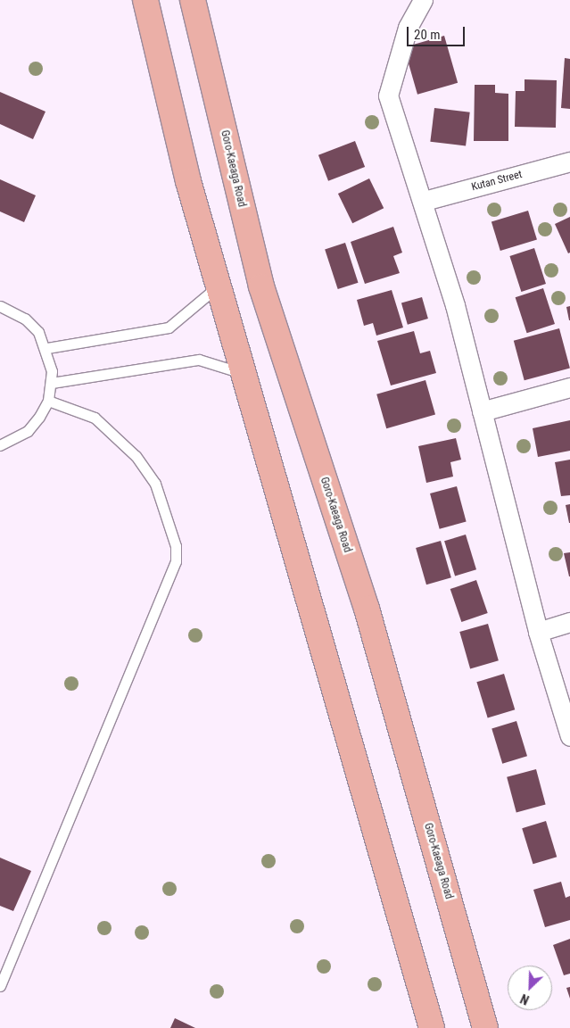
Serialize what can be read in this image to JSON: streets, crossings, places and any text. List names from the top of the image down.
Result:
{
  "streets": {
    "main road": ["Goro-Kaeaga Road"],
    "street": ["Kutan Street"]
  },
  "scale_bar": "20 m",
  "north": "bottom left"
}
